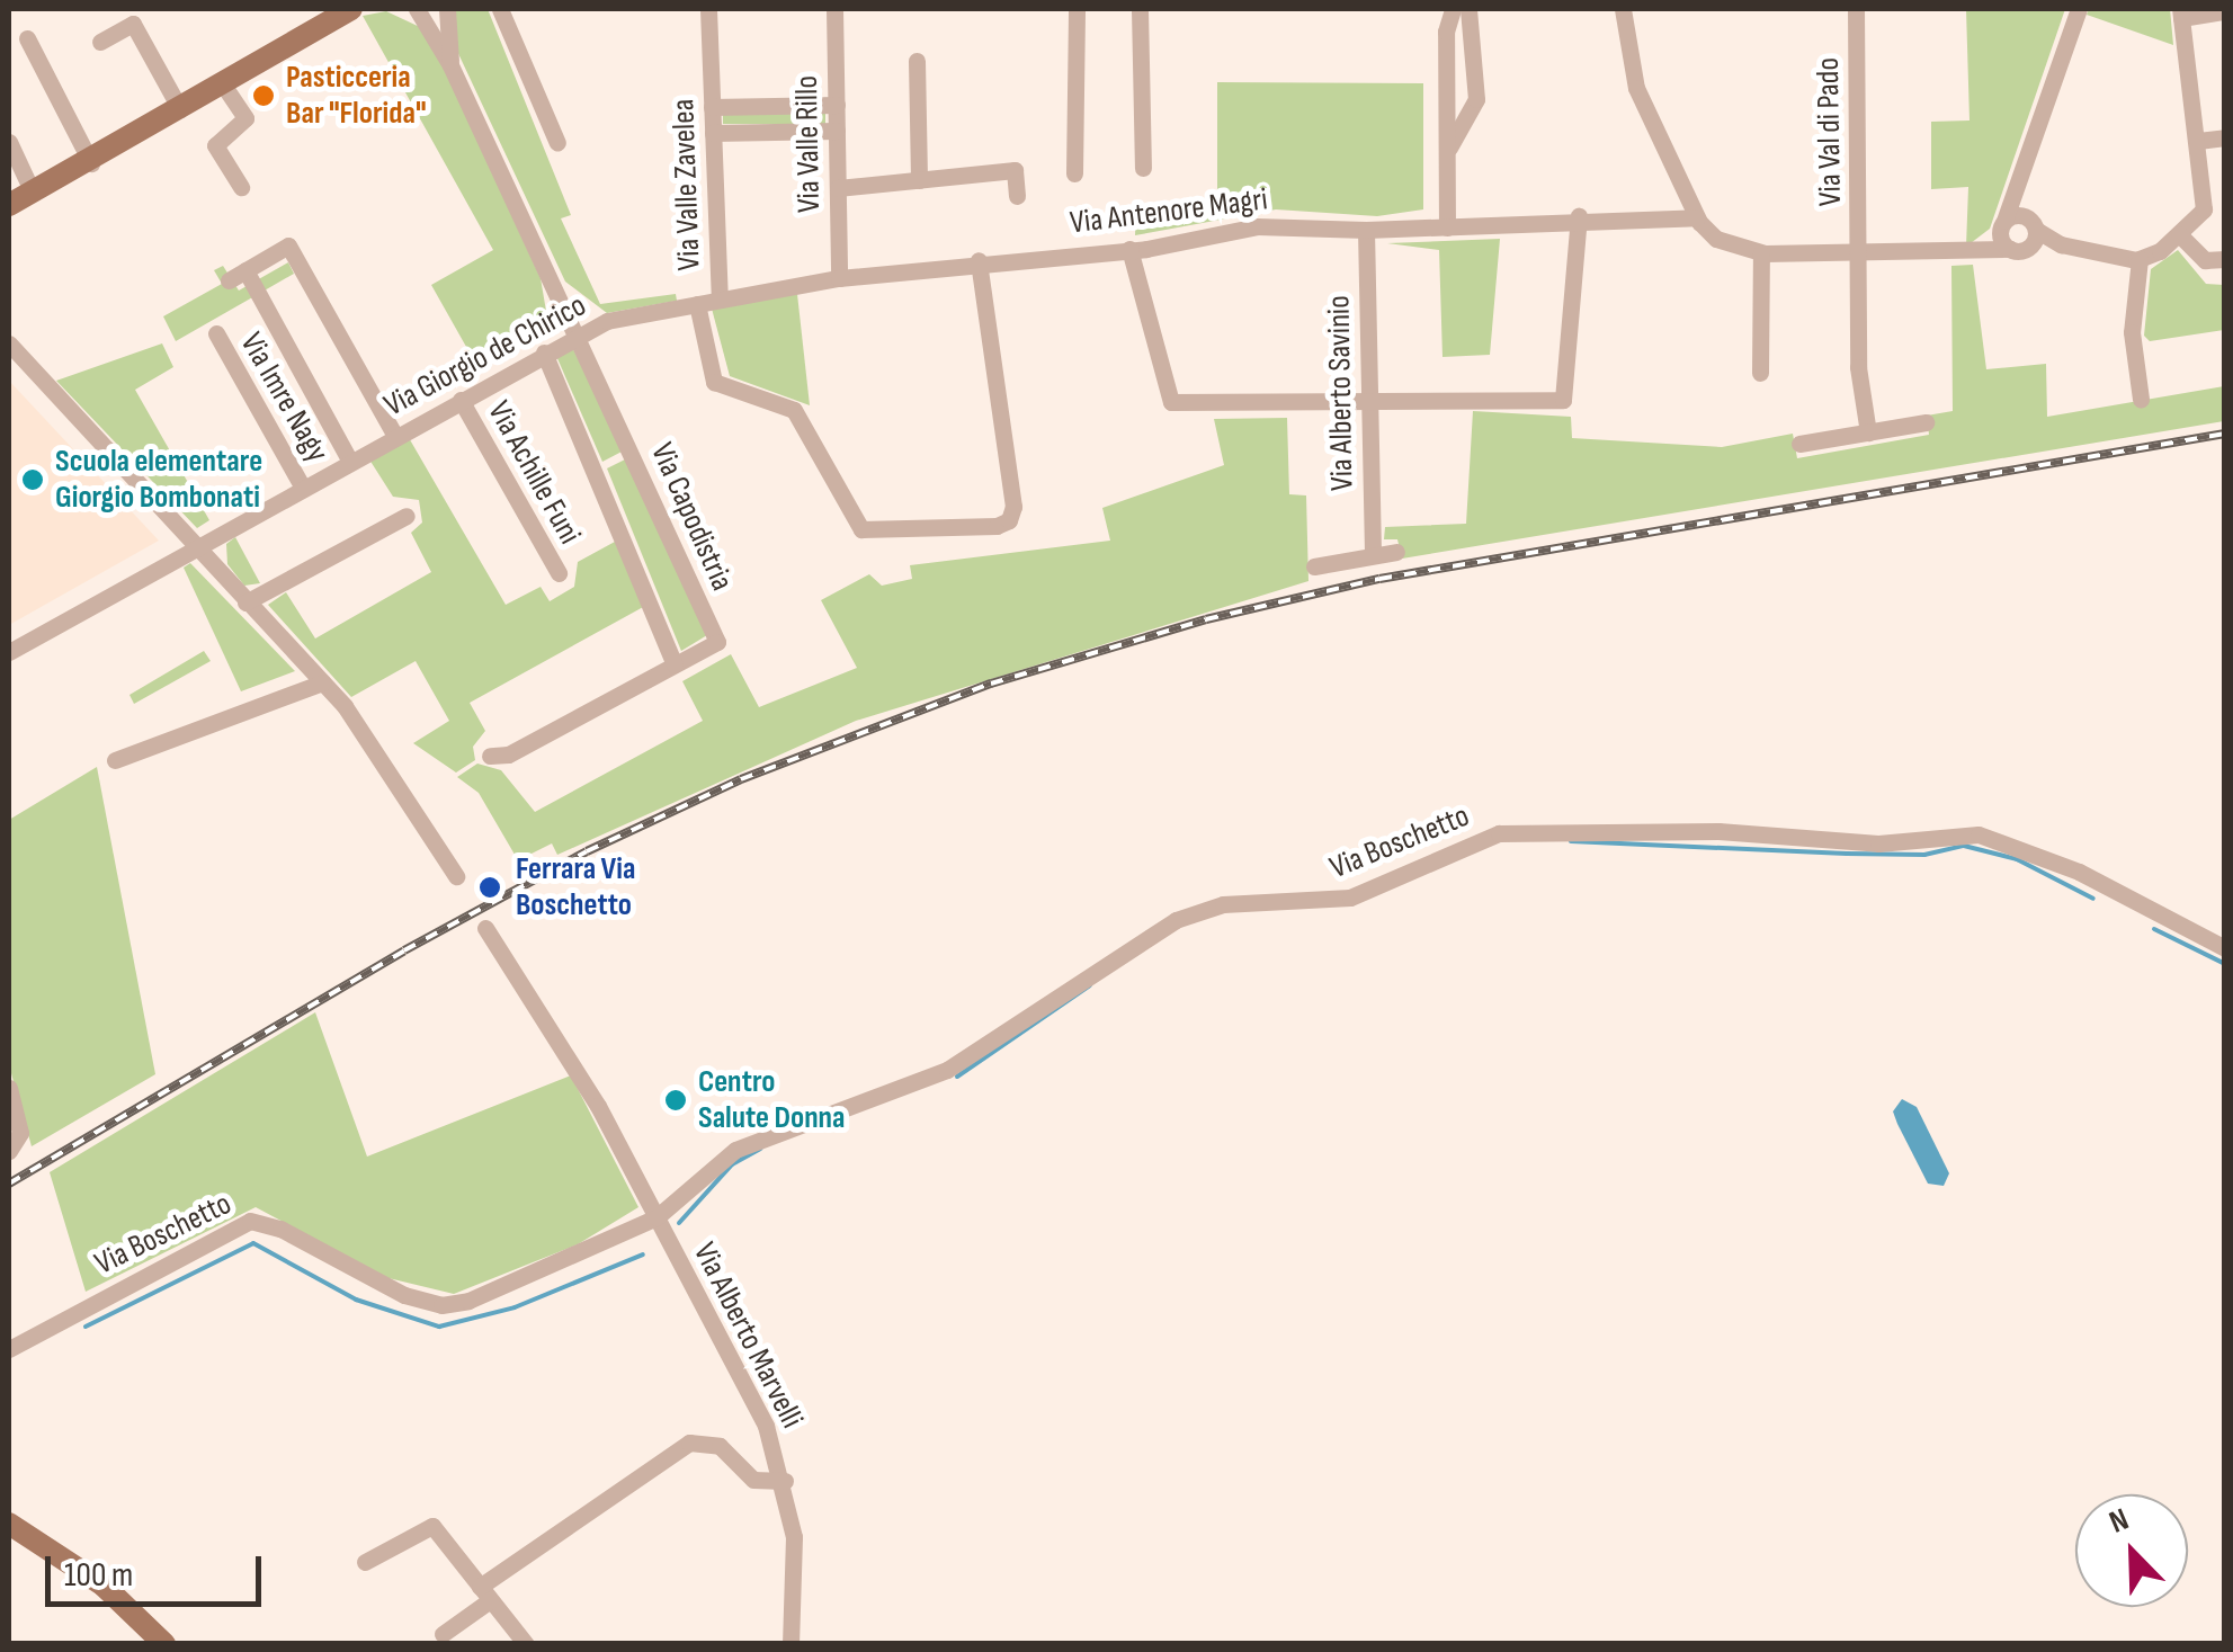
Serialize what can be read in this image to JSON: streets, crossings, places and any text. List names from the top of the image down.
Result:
{
  "streets": {
    "street": [
      "Via Val di Pado",
      "Via Valle Rillo",
      "Via Valle Zavelea",
      "Via Antenore Magri",
      "Via Giorgio de Chirico",
      "Via Alberto Savinio",
      "Via Imre Nagy",
      "Via Achille Funi",
      "Via Capodistria",
      "Via Boschetto",
      "Via Alberto Marvelli"
    ]
  },
  "crossings": [
    ["Via Valle Rillo", "Via Valle Zavelea"],
    ["Via Valle Zavelea", "Via Antenore Magri"],
    ["Via Valle Zavelea", "Via Giorgio de Chirico"],
    ["Via Antenore Magri", "Via Alberto Savinio"],
    ["Via Giorgio de Chirico", "Via Imre Nagy"],
    ["Via Giorgio de Chirico", "Via Achille Funi"],
    ["Via Giorgio de Chirico", "Via Capodistria"],
    ["Via Boschetto", "Via Alberto Marvelli"]
  ],
  "places": [
    "Pasticceria Bar \"Florida\"",
    "Scuola elementare Giorgio Bombonati",
    "Ferrara Via Boschetto",
    "Centro Salute Donna"
  ],
  "scale_bar": "100 m",
  "north": "top left"
}
